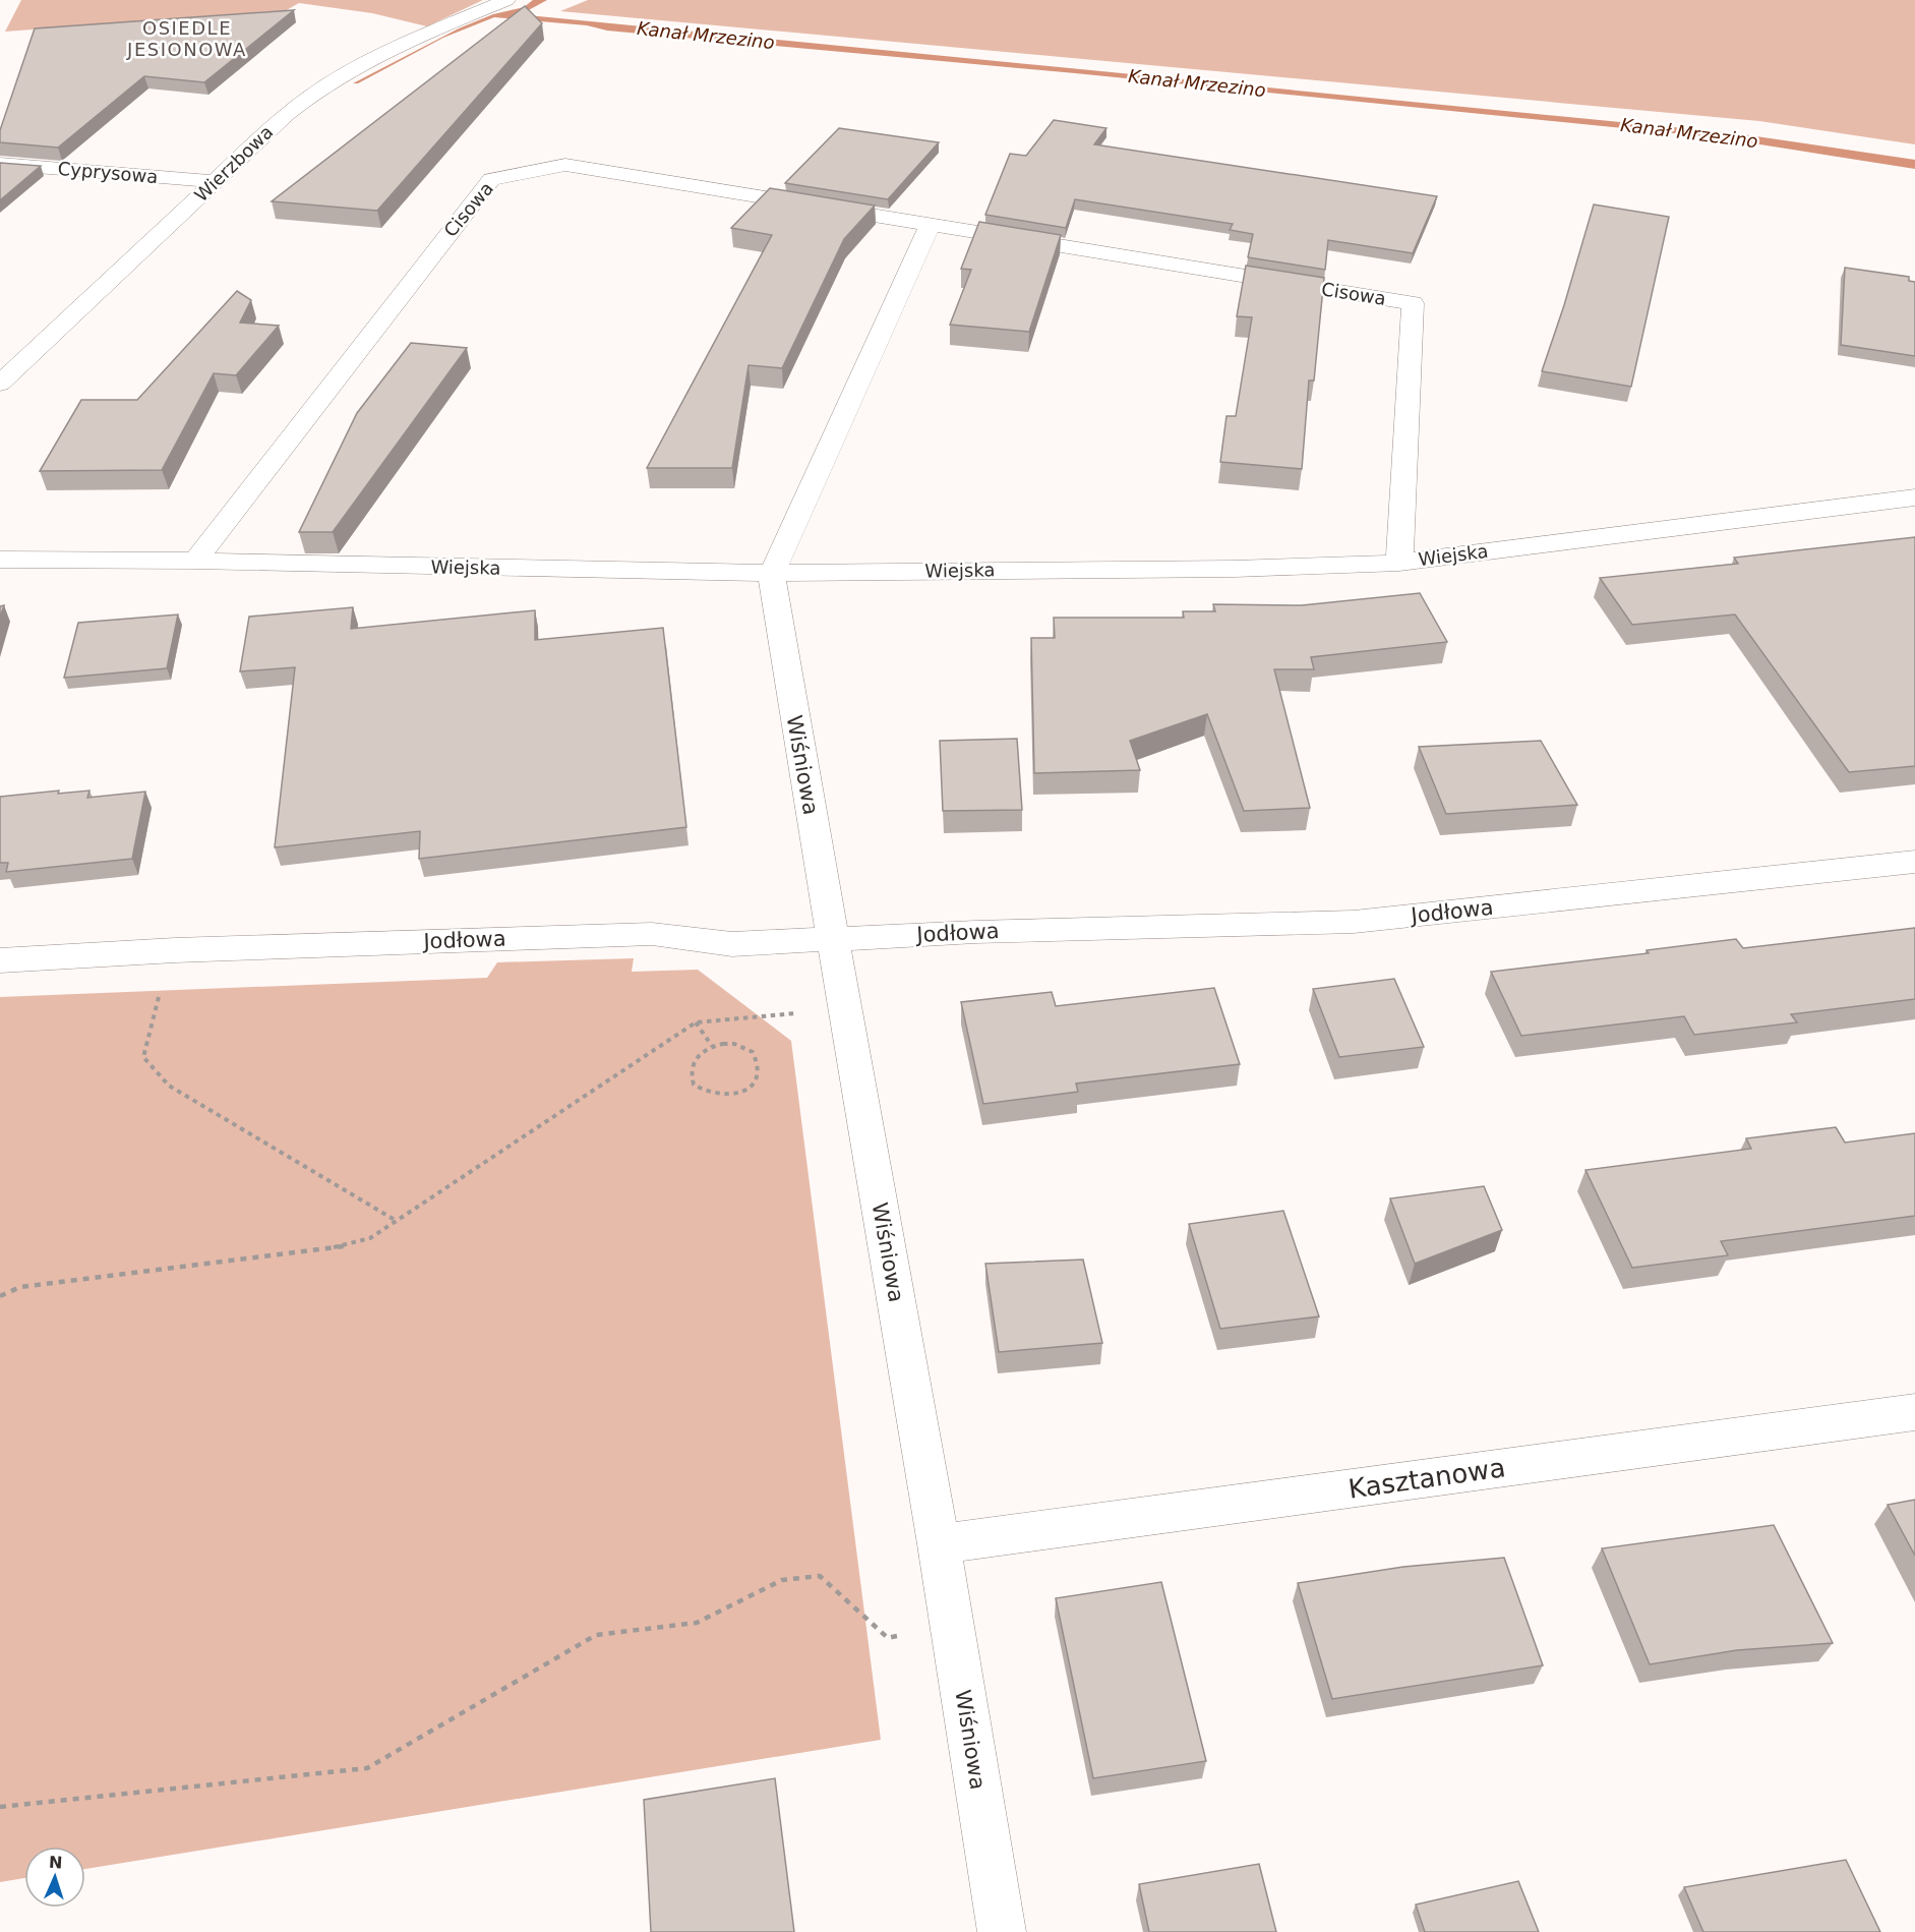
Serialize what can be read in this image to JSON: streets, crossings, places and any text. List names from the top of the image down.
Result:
{
  "streets": {
    "street": [
      "Wierzbowa",
      "Cyprysowa",
      "Cisowa",
      "Wiejska",
      "Wiśniowa",
      "Jodłowa",
      "Kasztanowa"
    ]
  },
  "crossings": [
    ["Wierzbowa", "Cyprysowa"],
    ["Cisowa", "Wiejska"],
    ["Wiejska", "Wiśniowa"],
    ["Wiśniowa", "Jodłowa"],
    ["Wiśniowa", "Kasztanowa"]
  ],
  "districts": ["OSIEDLE JESIONOWA"],
  "water": ["Kanał Mrzezino"],
  "north": "top"
}
